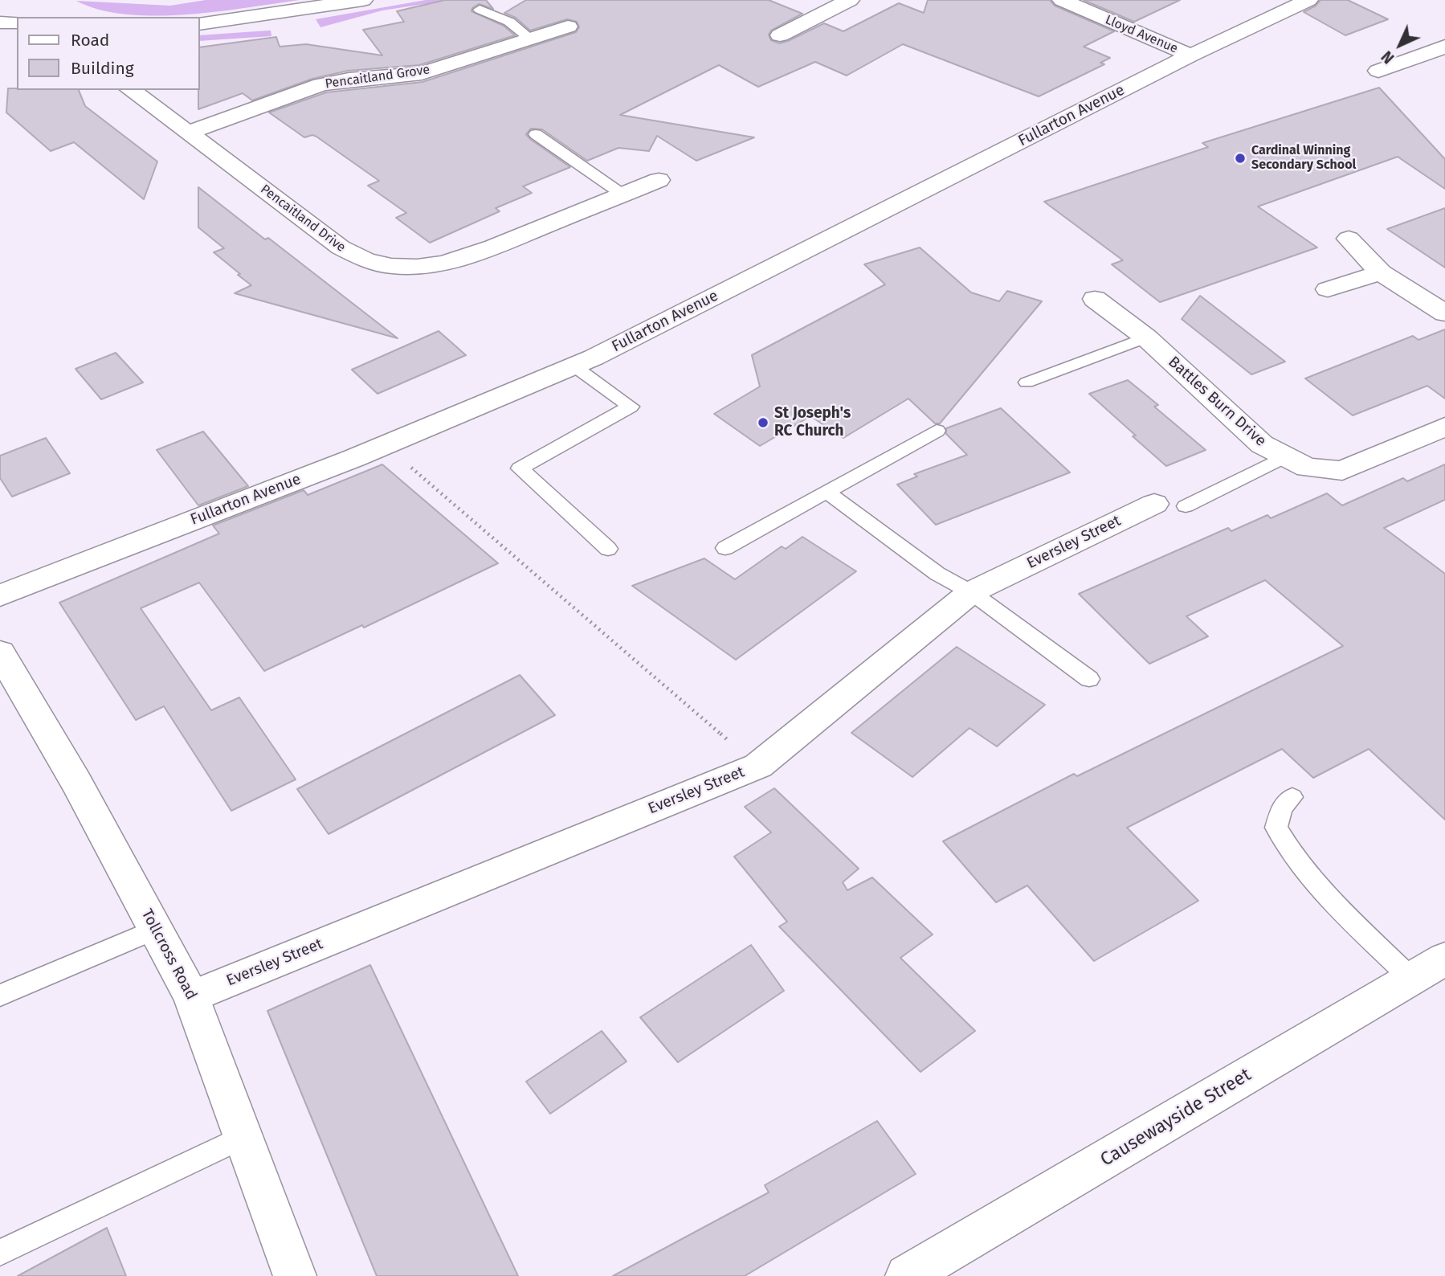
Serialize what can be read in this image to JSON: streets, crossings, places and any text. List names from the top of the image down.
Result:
{
  "streets": {
    "street": [
      "Lloyd Avenue",
      "Pencaitland Grove",
      "Fullarton Avenue",
      "Pencaitland Drive",
      "Battles Burn Drive",
      "Eversley Street",
      "Tollcross Road",
      "Causewayside Street"
    ]
  },
  "crossings": [
    ["Lloyd Avenue", "Fullarton Avenue"],
    ["Pencaitland Grove", "Pencaitland Drive"],
    ["Eversley Street", "Tollcross Road"]
  ],
  "places": ["Cardinal Winning Secondary School", "St Joseph's RC Church"],
  "legend": ["Road", "Building"],
  "north": "bottom left"
}
